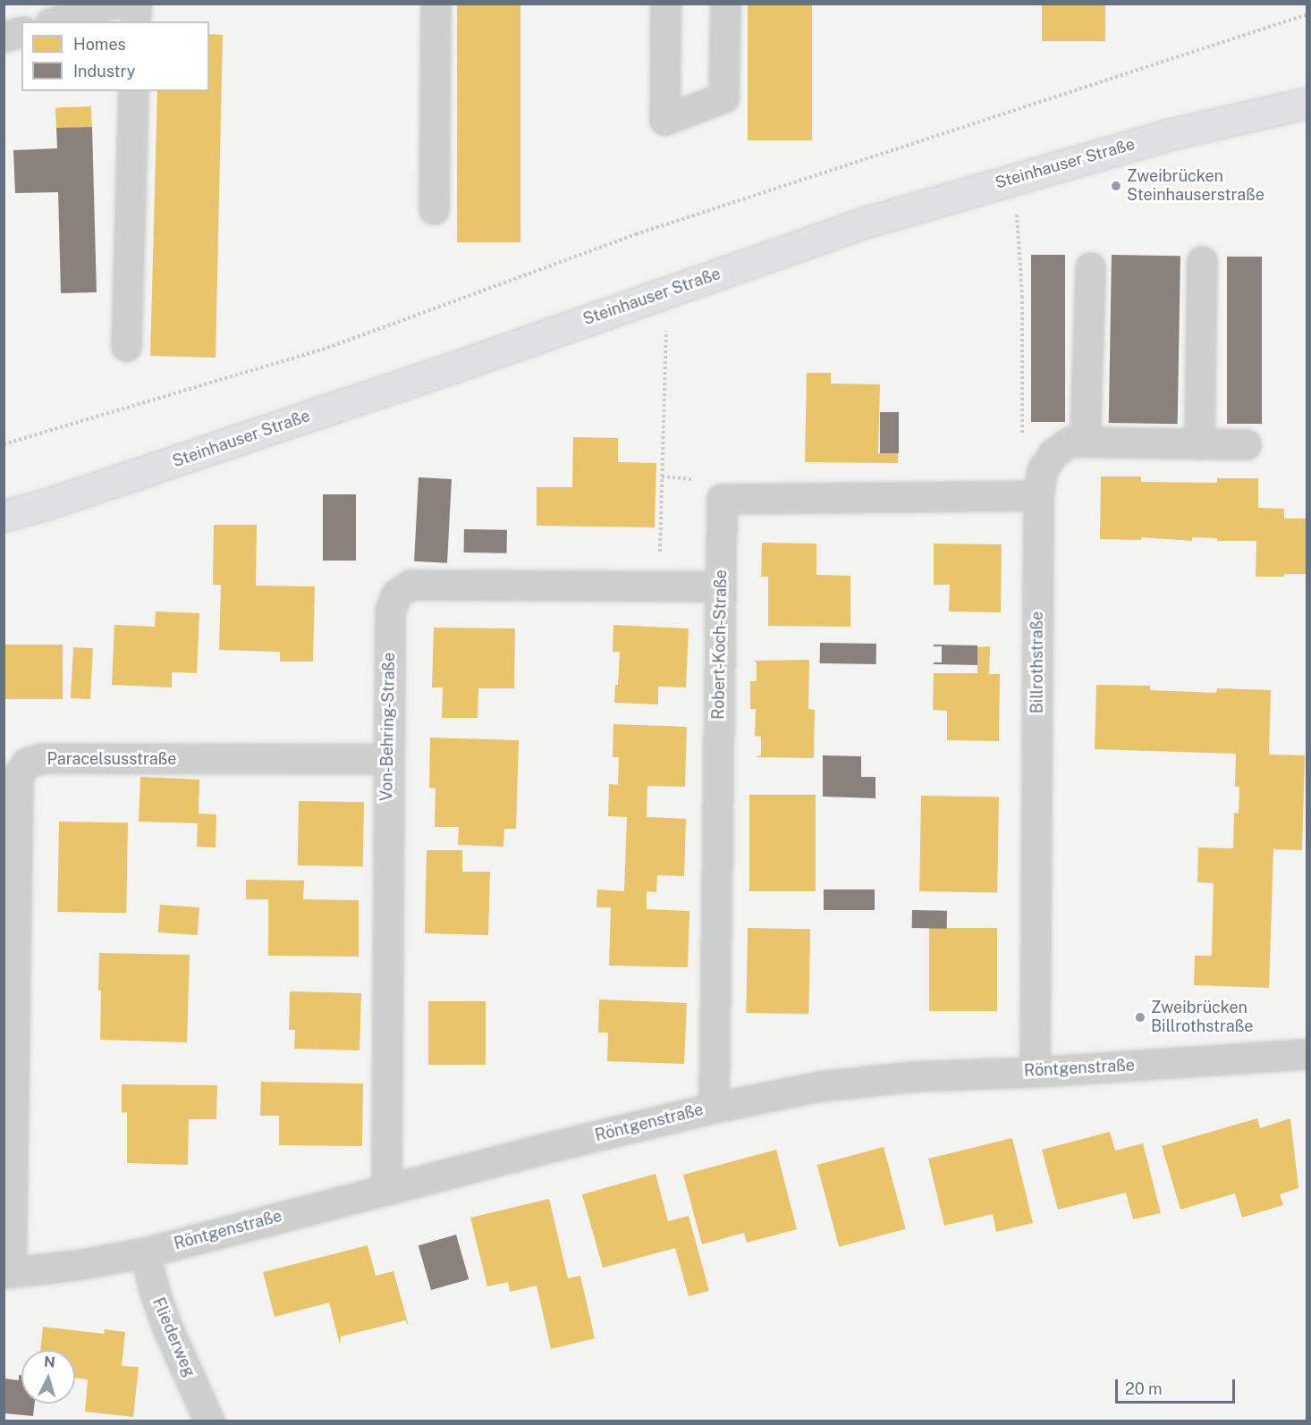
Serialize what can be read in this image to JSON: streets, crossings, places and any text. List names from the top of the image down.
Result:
{
  "streets": {
    "main road": ["Steinhauser Straße"],
    "street": [
      "Robert-Koch-Straße",
      "Billrothstraße",
      "Von-Behring-Straße",
      "Paracelsusstraße",
      "Röntgenstraße",
      "Fliederweg"
    ]
  },
  "crossings": [
    ["Robert-Koch-Straße", "Billrothstraße"],
    ["Robert-Koch-Straße", "Von-Behring-Straße"],
    ["Robert-Koch-Straße", "Röntgenstraße"],
    ["Billrothstraße", "Röntgenstraße"],
    ["Von-Behring-Straße", "Paracelsusstraße"],
    ["Von-Behring-Straße", "Röntgenstraße"],
    ["Paracelsusstraße", "Röntgenstraße"],
    ["Röntgenstraße", "Fliederweg"]
  ],
  "places": ["Zweibrücken Steinhauserstraße", "Zweibrücken Billrothstraße"],
  "legend": ["Homes", "Industry"],
  "scale_bar": "20 m",
  "north": "top"
}
